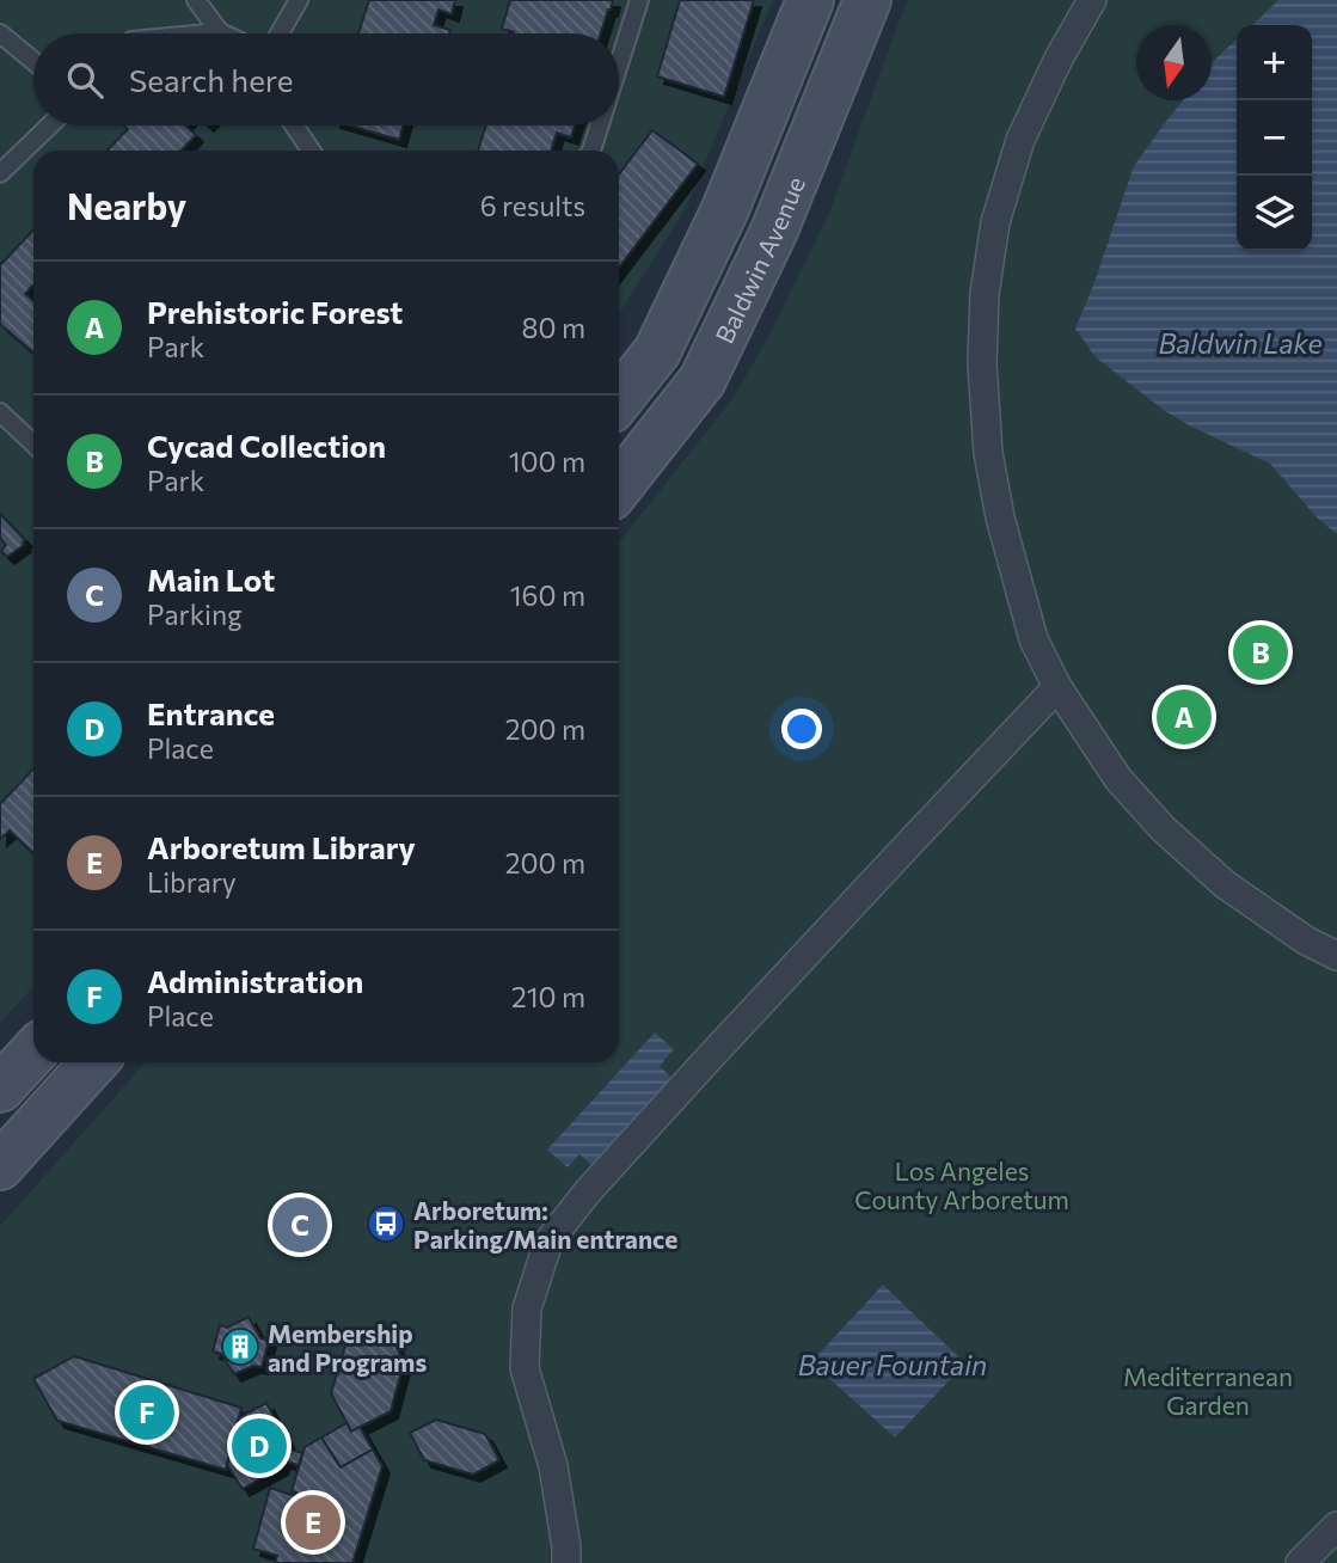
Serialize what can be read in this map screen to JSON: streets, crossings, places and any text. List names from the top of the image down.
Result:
{
  "streets": {
    "main road": ["Baldwin Avenue"]
  },
  "water": ["Baldwin Lake", "Bauer Fountain"],
  "parks": ["Los Angeles County Arboretum", "Mediterranean Garden"],
  "places": {
    "bus stop": ["Arboretum: Parking/Main entrance"],
    "building": ["Membership and Programs"]
  },
  "north": "bottom",
  "page": {
    "map_buttons": ["+", "−"],
    "search": "Search here",
    "heading": ["Nearby", "6 results"],
    "list": [
      {
        "mark": "A",
        "name": "Prehistoric Forest",
        "note": "Park",
        "value": "80 m"
      },
      {
        "mark": "B",
        "name": "Cycad Collection",
        "note": "Park",
        "value": "100 m"
      },
      {
        "mark": "C",
        "name": "Main Lot",
        "note": "Parking",
        "value": "160 m"
      },
      {
        "mark": "D",
        "name": "Entrance",
        "note": "Place",
        "value": "200 m"
      },
      {
        "mark": "E",
        "name": "Arboretum Library",
        "note": "Library",
        "value": "200 m"
      },
      {
        "mark": "F",
        "name": "Administration",
        "note": "Place",
        "value": "210 m"
      }
    ],
    "pins": [
      "B",
      "A",
      "C",
      "F",
      "D",
      "E"
    ]
  }
}
